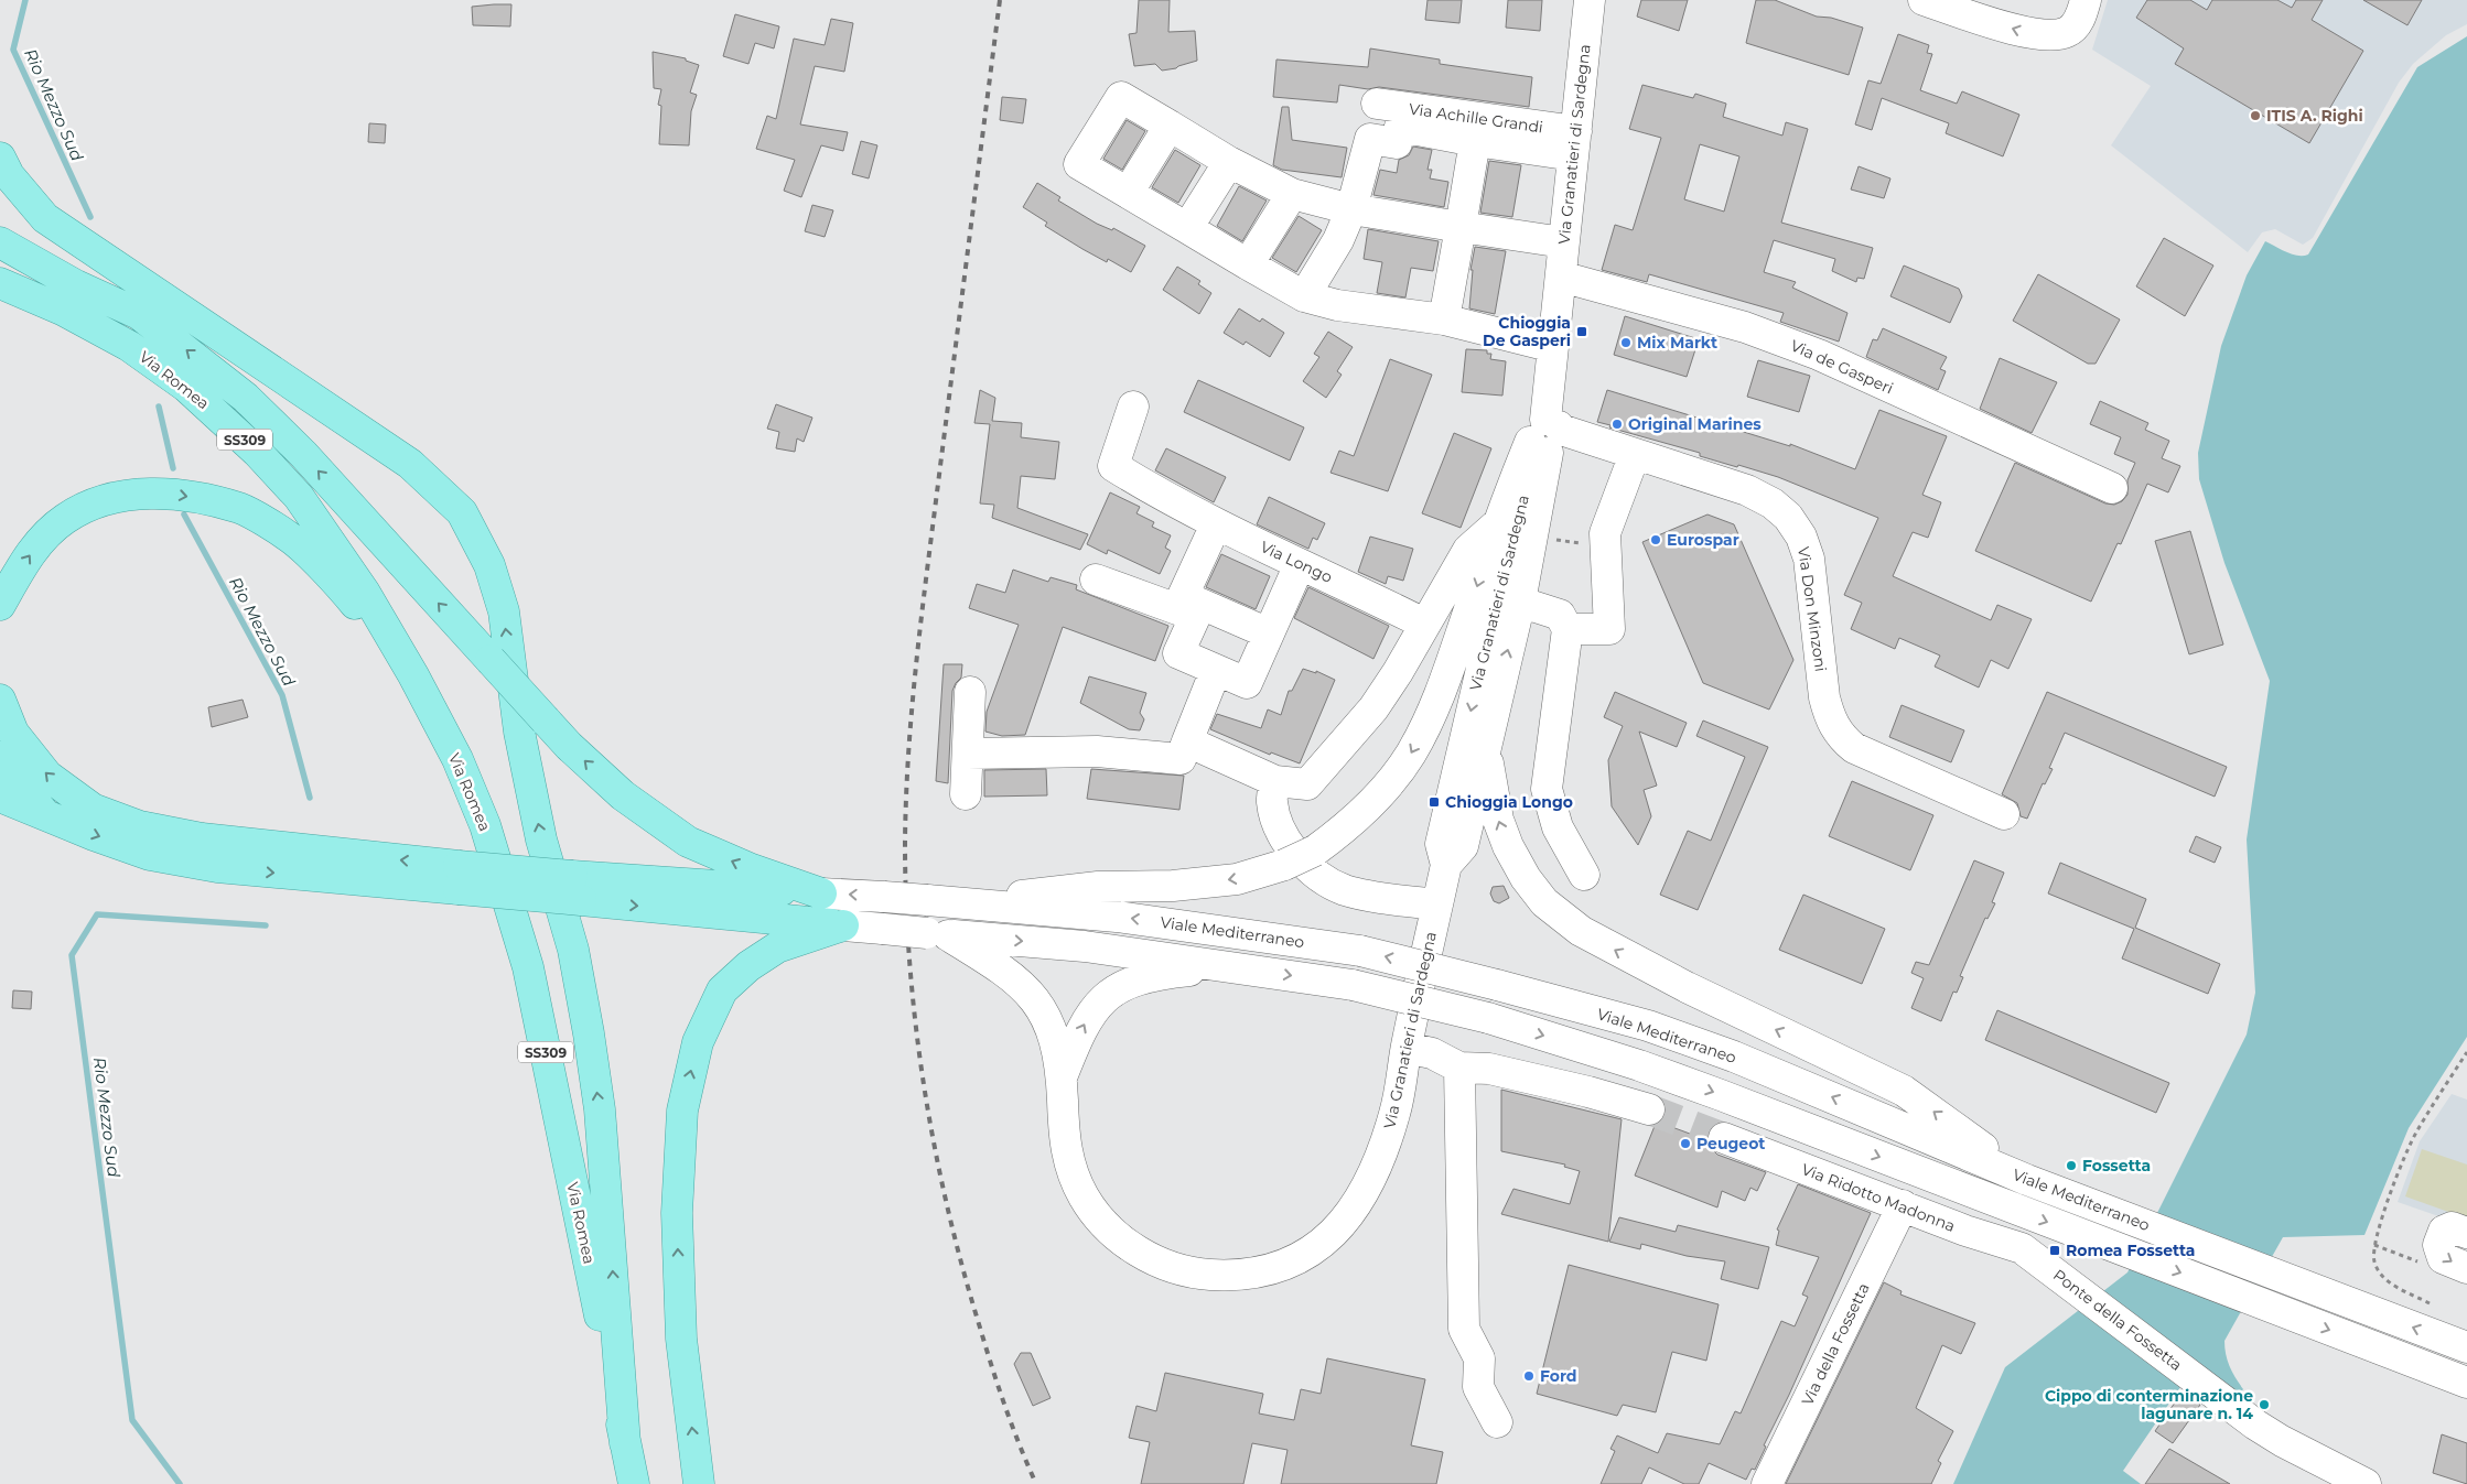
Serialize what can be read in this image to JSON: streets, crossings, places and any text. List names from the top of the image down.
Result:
{
  "streets": {
    "main road": ["Via Romea", "SS309"],
    "street": [
      "Via Achille Grandi",
      "Via Granatieri di Sardegna",
      "Via de Gasperi",
      "Via Longo",
      "Via Don Minzoni",
      "Viale Mediterraneo",
      "Via Ridotto Madonna",
      "Ponte della Fossetta",
      "Via della Fossetta"
    ]
  },
  "crossings": [
    ["Via Achille Grandi", "Via Granatieri di Sardegna"],
    ["Via Granatieri di Sardegna", "Via de Gasperi"],
    ["Via Granatieri di Sardegna", "Via Don Minzoni"],
    ["Via Romea", "SS309"],
    ["SS309", "Viale Mediterraneo"],
    ["Via Ridotto Madonna", "Ponte della Fossetta"],
    ["Via Ridotto Madonna", "Via della Fossetta"]
  ],
  "water": ["Rio Mezzo Sud"],
  "places": {
    "other": [
      "ITIS A. Righi",
      "Mix Markt",
      "Original Marines",
      "Eurospar",
      "Peugeot",
      "Fossetta",
      "Ford",
      "Cippo di conterminazione lagunare n. 14"
    ],
    "transit": ["Chioggia De Gasperi", "Chioggia Longo", "Romea Fossetta"]
  }
}
